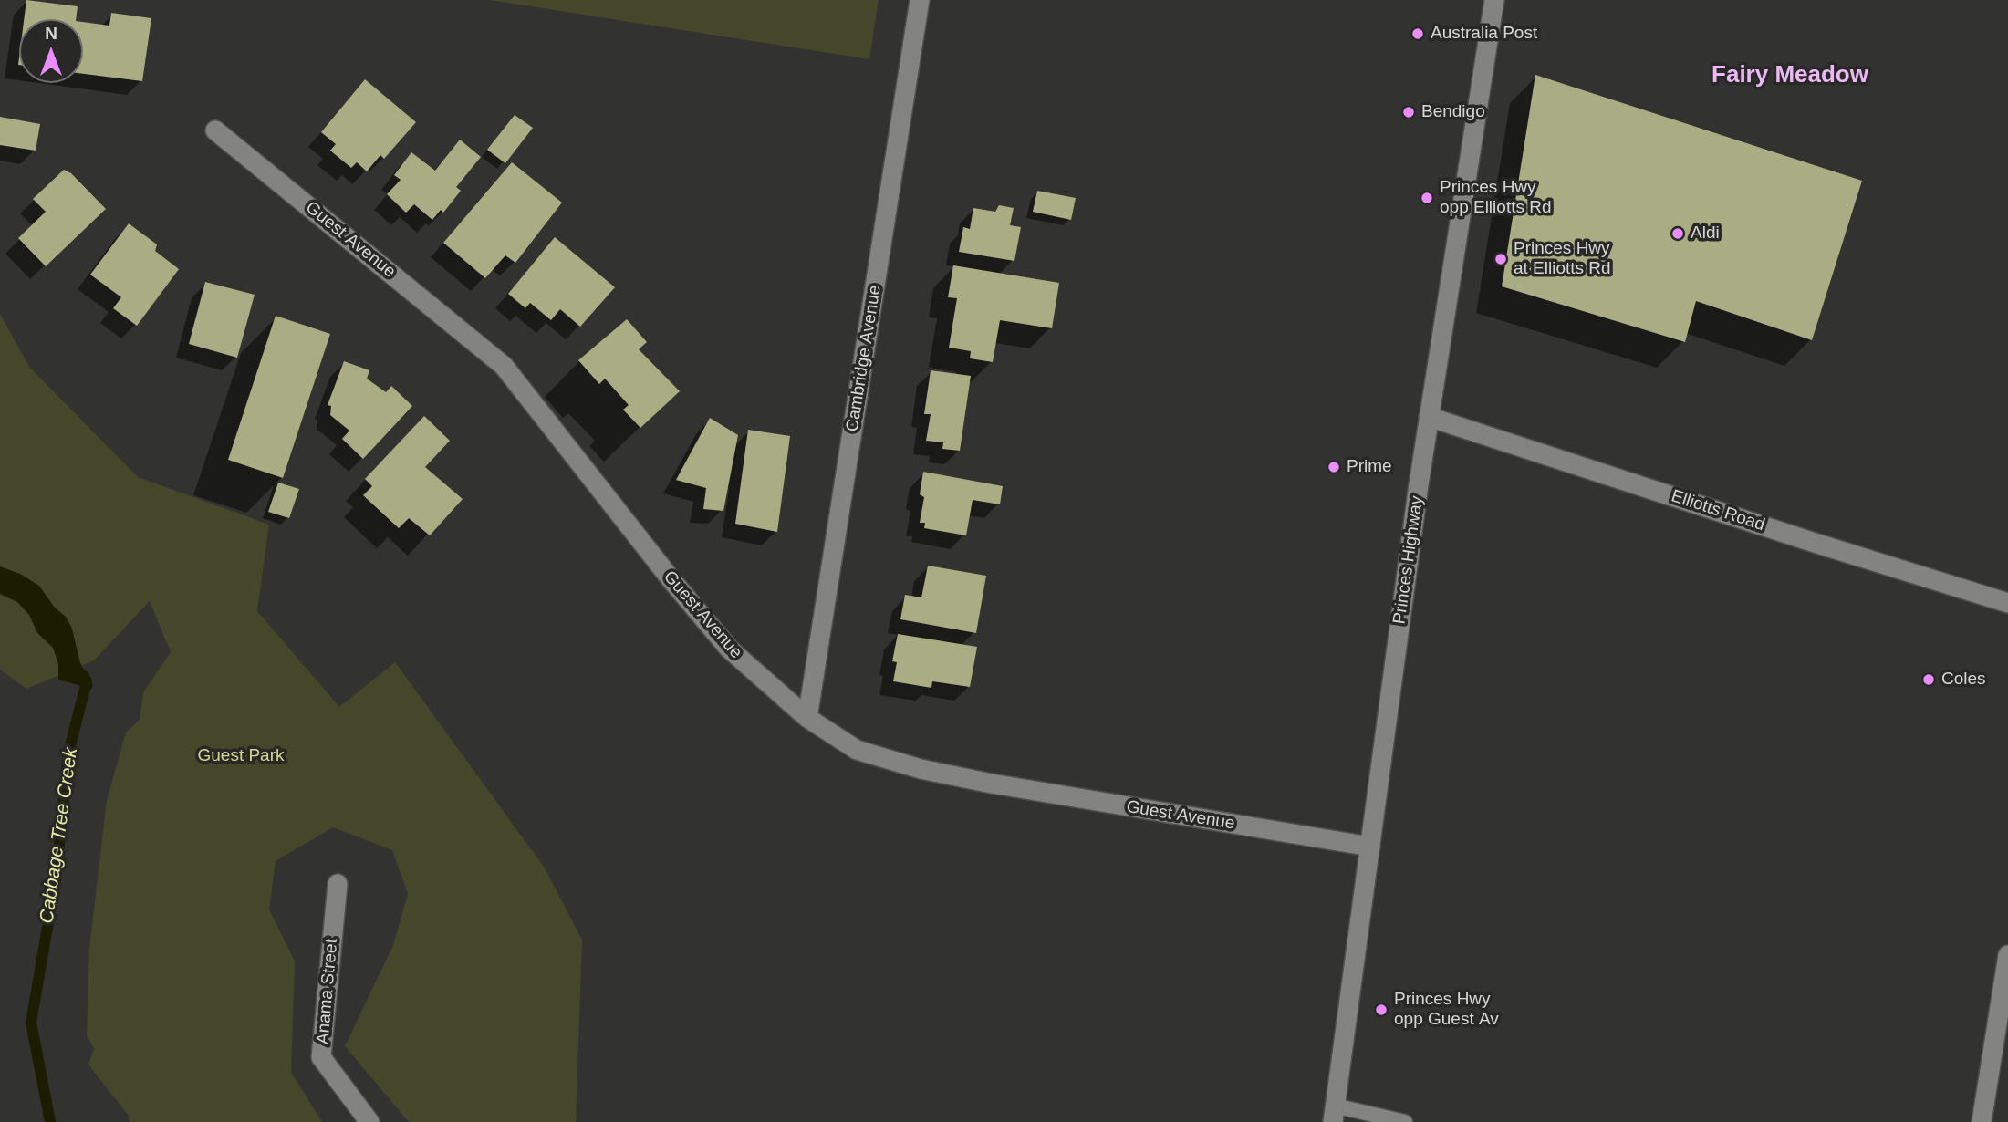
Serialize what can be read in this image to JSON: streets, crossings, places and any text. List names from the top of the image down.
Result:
{
  "streets": {
    "street": [
      "Guest Avenue",
      "Cambridge Avenue",
      "Elliotts Road",
      "Princes Highway",
      "Anama Street"
    ]
  },
  "crossings": [
    ["Guest Avenue", "Cambridge Avenue"],
    ["Guest Avenue", "Princes Highway"],
    ["Elliotts Road", "Princes Highway"]
  ],
  "districts": ["Fairy Meadow"],
  "water": ["Cabbage Tree Creek"],
  "parks": ["Guest Park"],
  "places": [
    "Australia Post",
    "Bendigo",
    "Princes Hwy opp Elliotts Rd",
    "Aldi",
    "Princes Hwy at Elliotts Rd",
    "Prime",
    "Coles",
    "Princes Hwy opp Guest Av"
  ],
  "north": "top"
}
